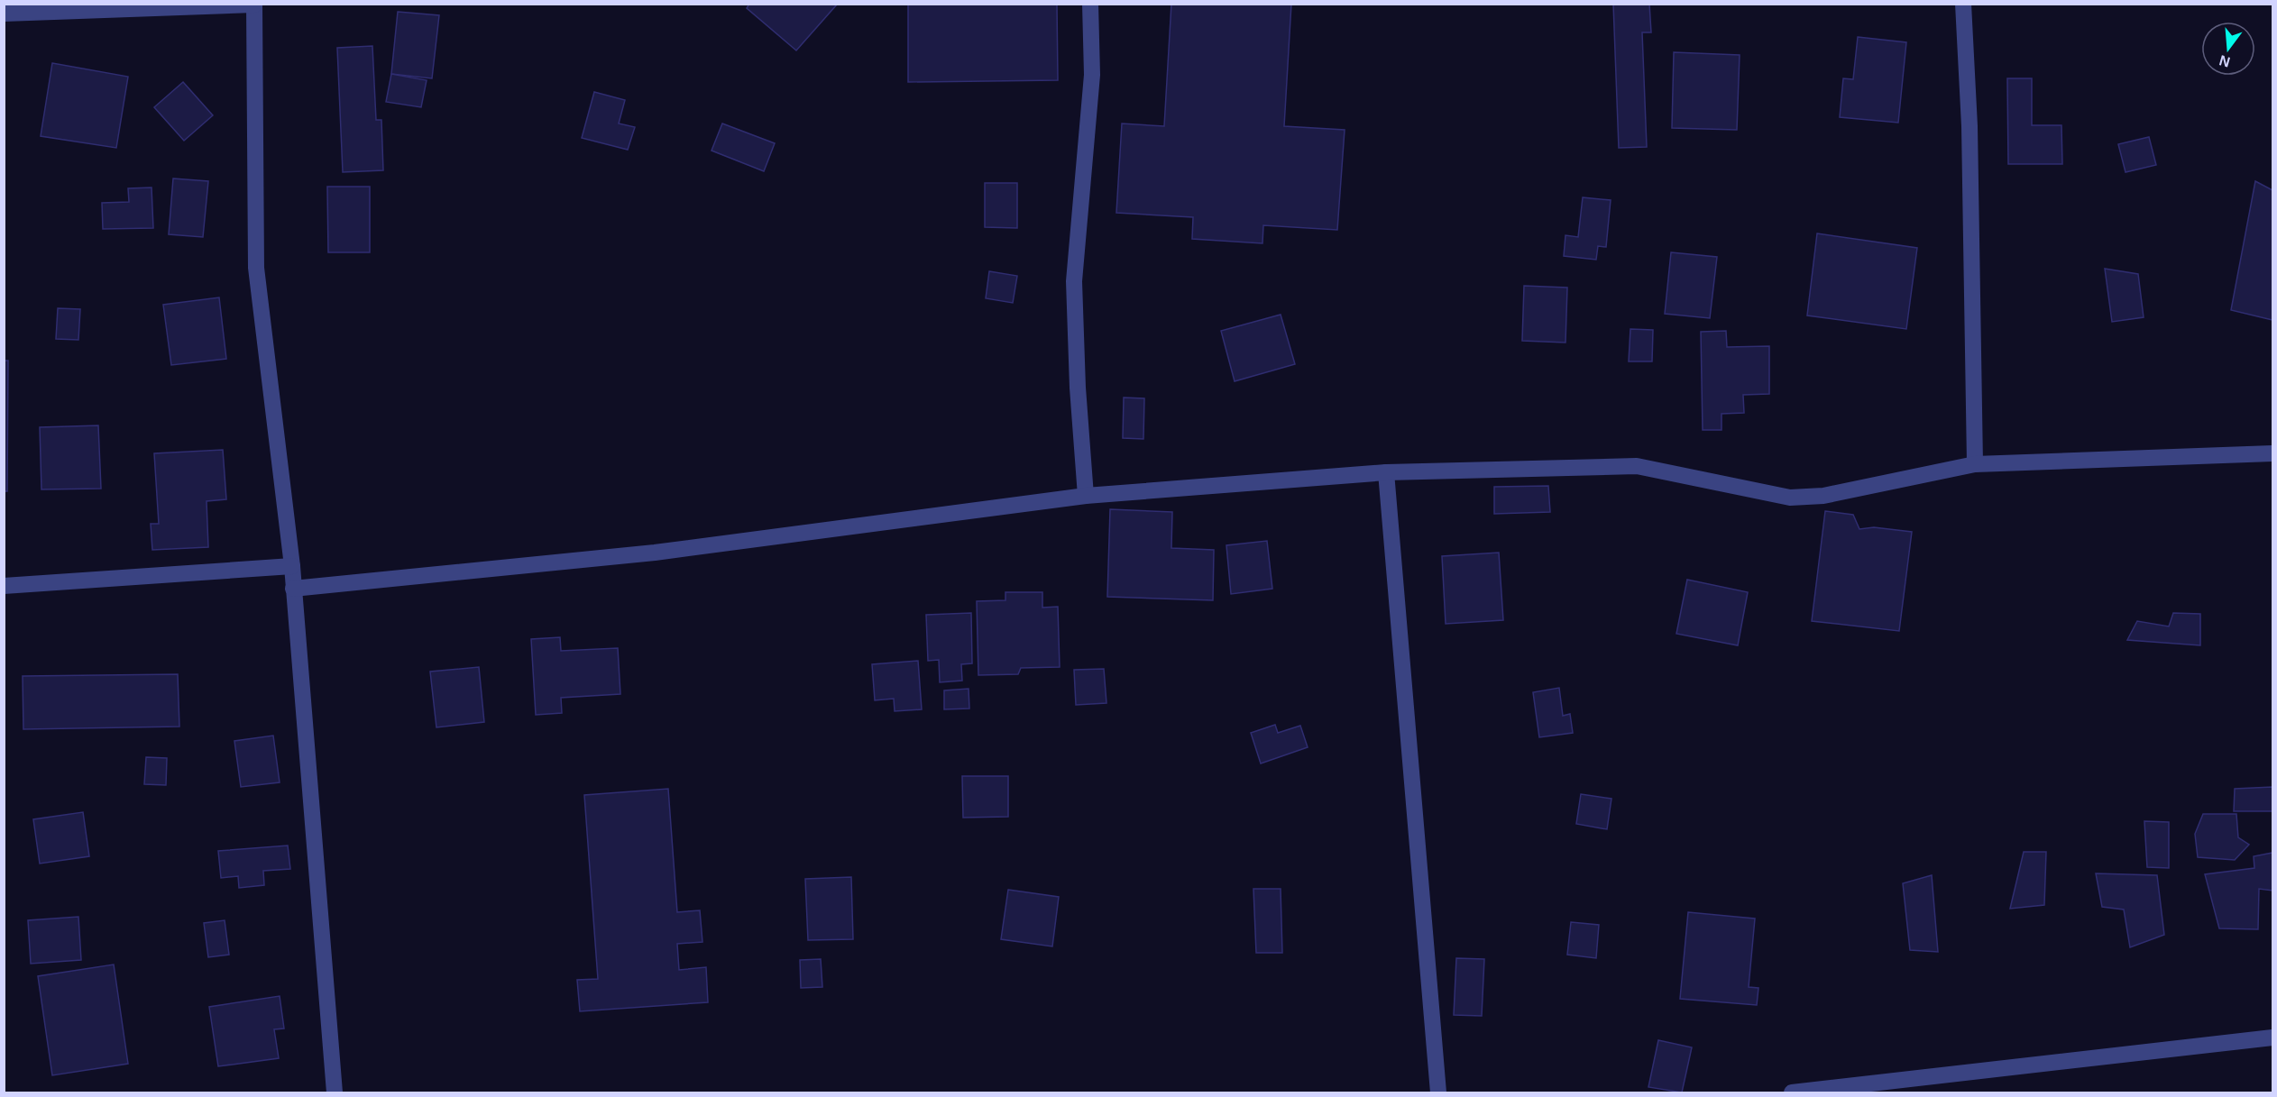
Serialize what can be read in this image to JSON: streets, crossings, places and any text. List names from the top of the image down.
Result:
{
  "north": "bottom"
}
